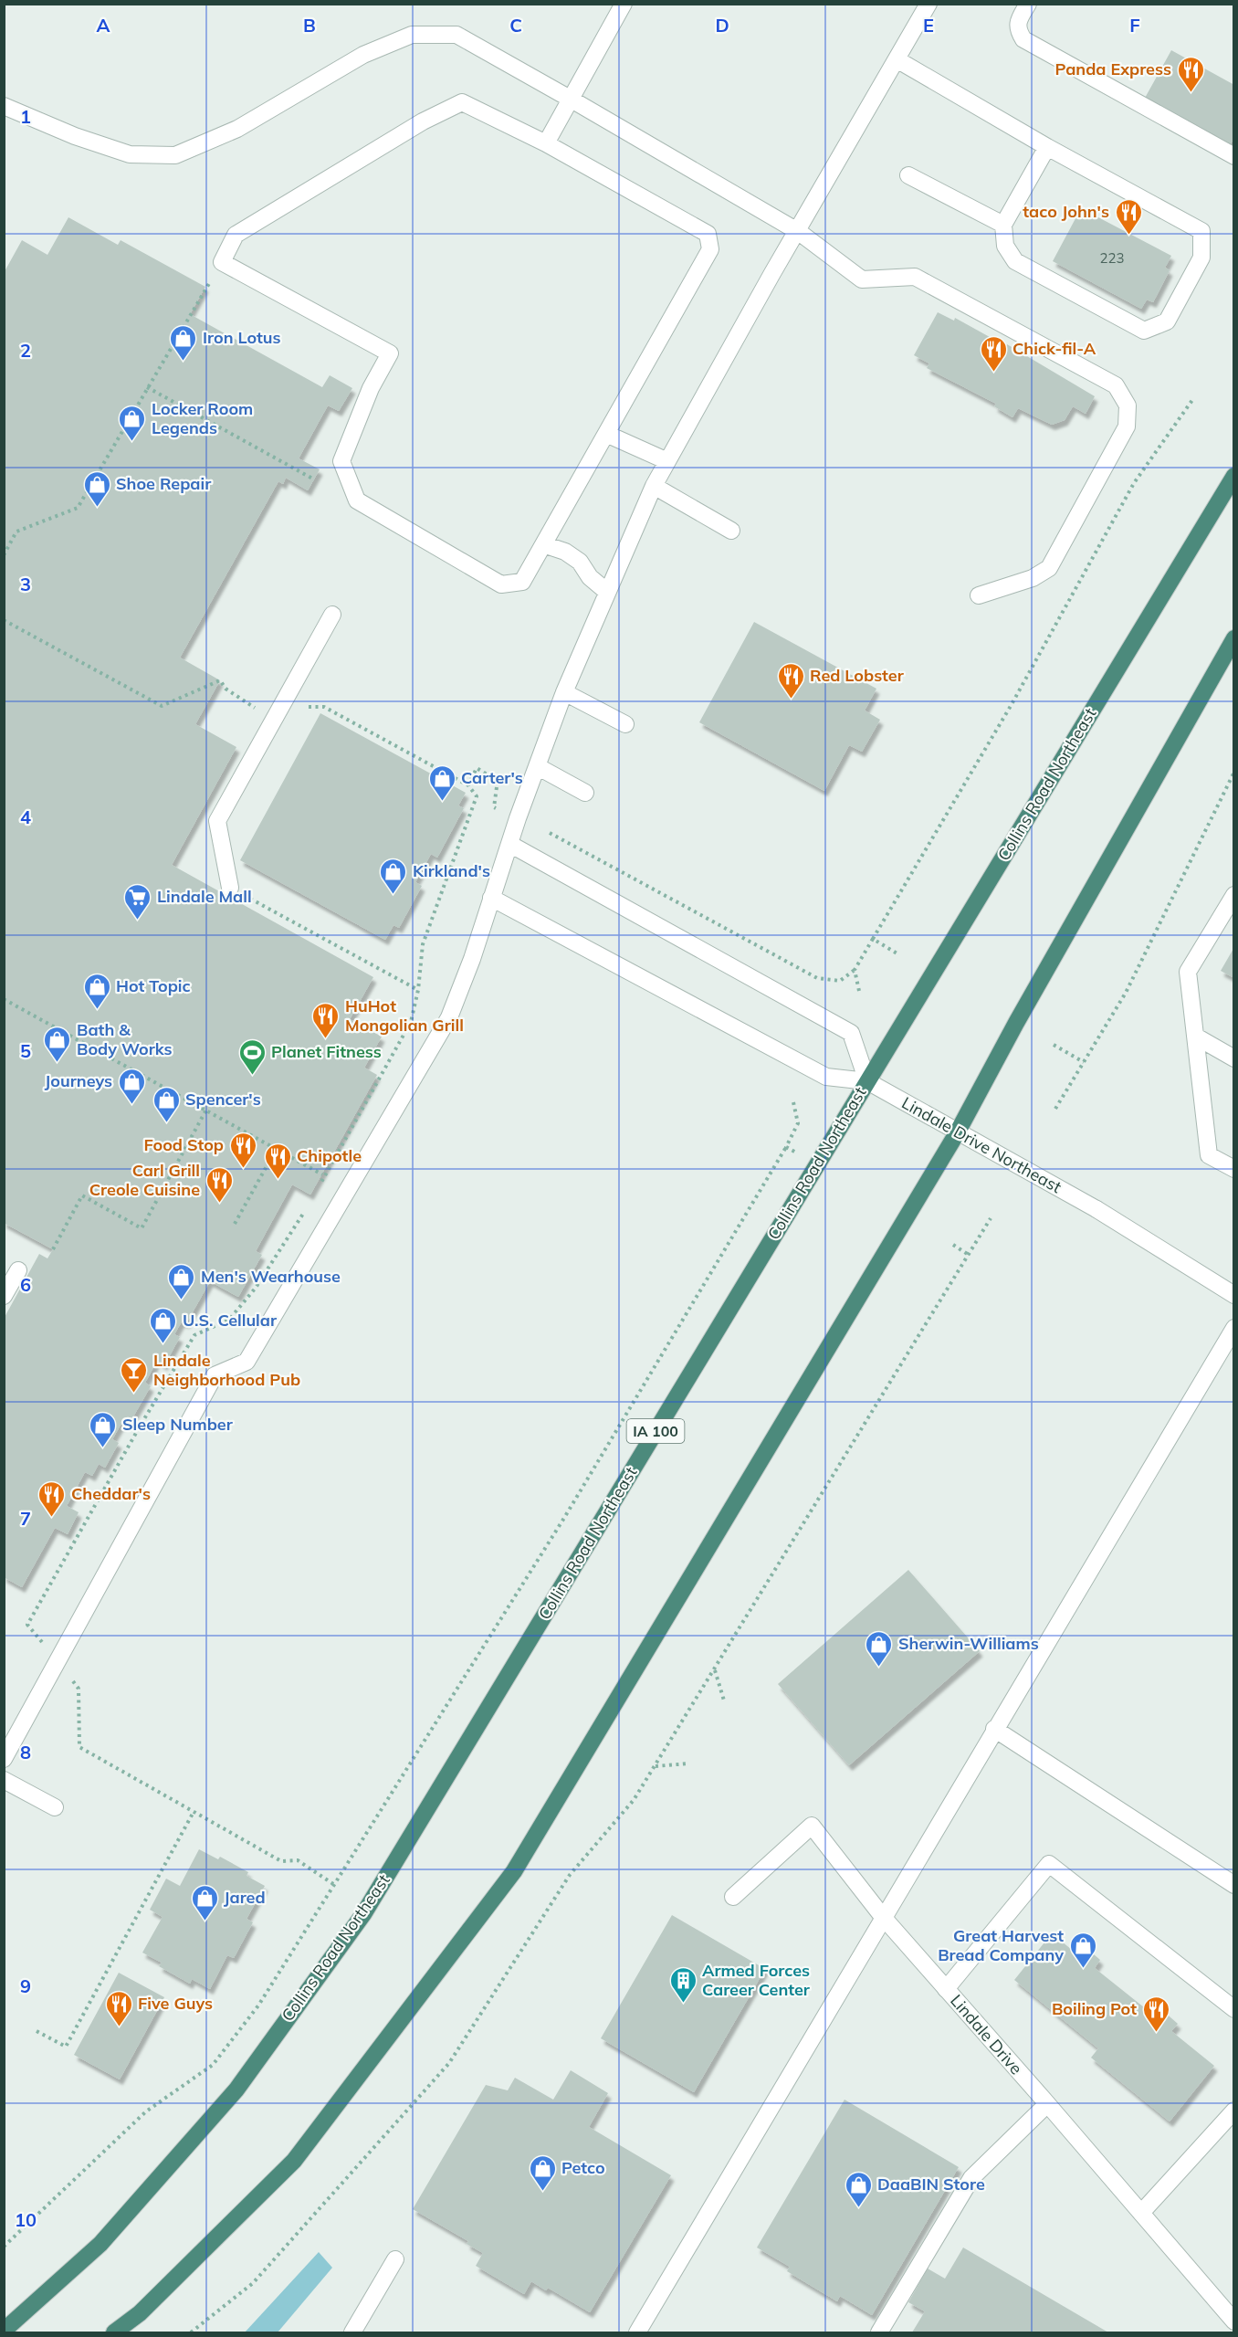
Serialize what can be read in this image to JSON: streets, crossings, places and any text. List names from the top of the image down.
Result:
{
  "streets": {
    "highway": ["Collins Road Northeast", "IA 100"],
    "street": ["Lindale Drive Northeast", "Lindale Drive"]
  },
  "crossings": [
    ["Collins Road Northeast", "Lindale Drive Northeast"]
  ],
  "places": {
    "restaurant": [
      "Panda Express",
      "taco John's",
      "Chick-fil-A",
      "Red Lobster",
      "HuHot Mongolian Grill",
      "Food Stop",
      "Chipotle",
      "Carl Grill Creole Cuisine",
      "Cheddar's",
      "Five Guys",
      "Boiling Pot"
    ],
    "shop": [
      "Iron Lotus",
      "Locker Room Legends",
      "Shoe Repair",
      "Carter's",
      "Kirkland's",
      "Hot Topic",
      "Bath & Body Works",
      "Journeys",
      "Spencer's",
      "Men's Wearhouse",
      "U.S. Cellular",
      "Sleep Number",
      "Sherwin-Williams",
      "Jared",
      "Great Harvest Bread Company",
      "Petco",
      "DaaBIN Store"
    ],
    "supermarket": ["Lindale Mall"],
    "sports": ["Planet Fitness"],
    "bar": ["Lindale Neighborhood Pub"],
    "building": ["Armed Forces Career Center"]
  },
  "house_numbers": ["223"],
  "grid": {
    "columns": [
      "A",
      "B",
      "C",
      "D",
      "E",
      "F"
    ],
    "rows": [
      "1",
      "2",
      "3",
      "4",
      "5",
      "6",
      "7",
      "8",
      "9",
      "10"
    ]
  }
}
